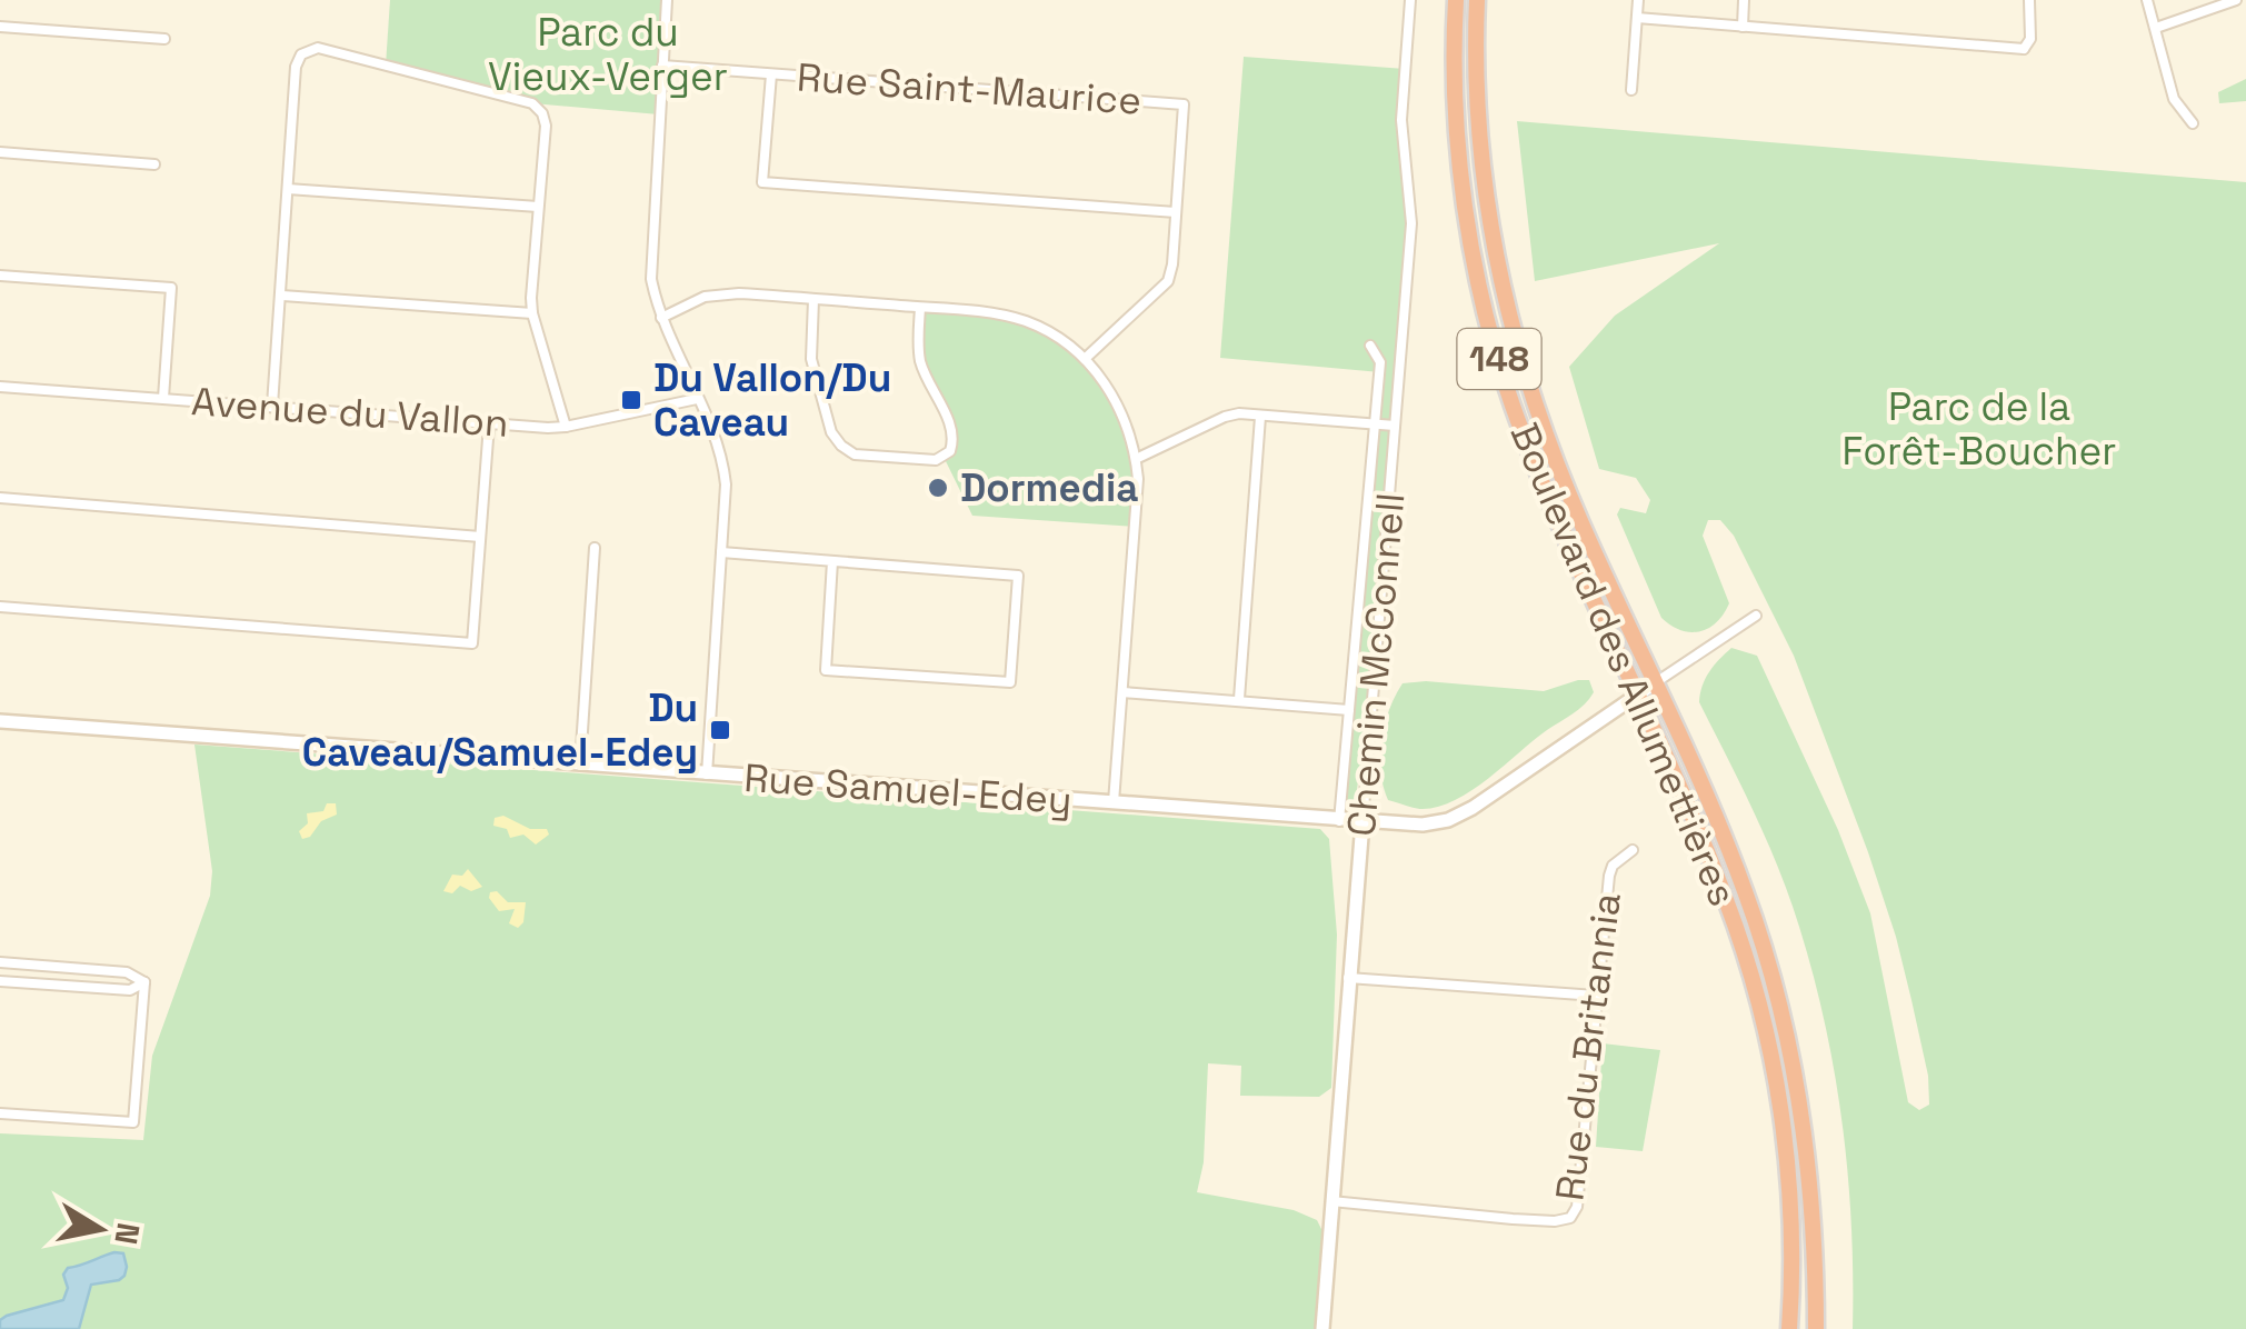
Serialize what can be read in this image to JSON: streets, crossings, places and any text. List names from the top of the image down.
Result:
{
  "streets": {
    "highway": ["148", "Boulevard des Allumettières"],
    "street": [
      "Rue Saint-Maurice",
      "Avenue du Vallon",
      "Chemin McConnell",
      "Rue Samuel-Edey",
      "Rue du Britannia"
    ]
  },
  "crossings": [
    ["Chemin McConnell", "Rue Samuel-Edey"],
    ["Chemin McConnell", "Rue du Britannia"],
    ["Boulevard des Allumettières", "Rue Samuel-Edey"]
  ],
  "parks": ["Parc du Vieux-Verger", "Parc de la Forêt-Boucher"],
  "places": {
    "transit": ["Du Vallon/Du Caveau", "Du Caveau/Samuel-Edey"],
    "other": ["Dormedia"]
  },
  "north": "right"
}
